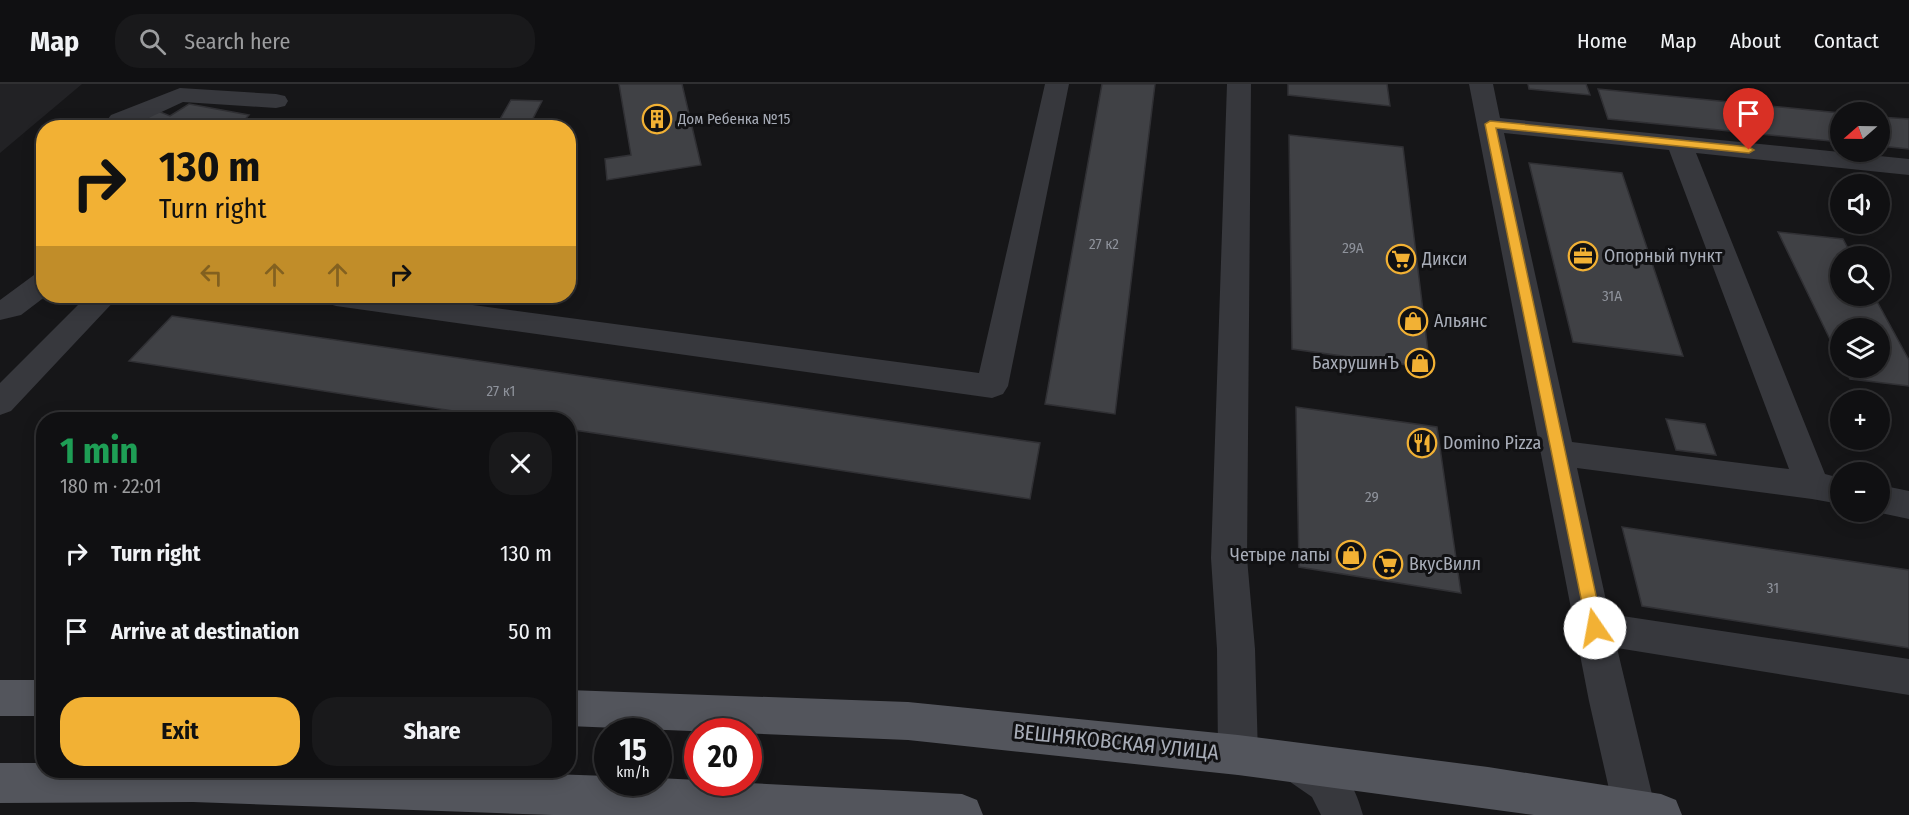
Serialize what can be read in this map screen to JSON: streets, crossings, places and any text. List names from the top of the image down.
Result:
{
  "streets": {
    "main road": ["ВЕШНЯКОВСКАЯ УЛИЦА"]
  },
  "places": {
    "building": ["Дом Ребенка №15"],
    "office": ["Опорный пункт"],
    "supermarket": ["Дикси", "ВкусВилл"],
    "shop": ["Альянс", "БахрушинЪ", "Четыре лапы"],
    "restaurant": ["Domino Pizza"]
  },
  "house_numbers": [
    "27 к2",
    "29А",
    "31А",
    "27 к1",
    "29",
    "31"
  ],
  "north": "left",
  "page": {
    "header": "Map",
    "search": "Search here",
    "nav": [
      "Home",
      "Map",
      "About",
      "Contact"
    ],
    "map_buttons": ["+", "−"],
    "turn": ["130 m", "Turn right"],
    "heading": ["1 min", "180 m · 22:01"],
    "list": [
      {
        "name": "Turn right",
        "value": "130 m"
      },
      {
        "name": "Arrive at destination",
        "value": "50 m"
      }
    ],
    "buttons": ["Exit", "Share"],
    "speed": "15 km/h",
    "limit": "20"
  }
}
